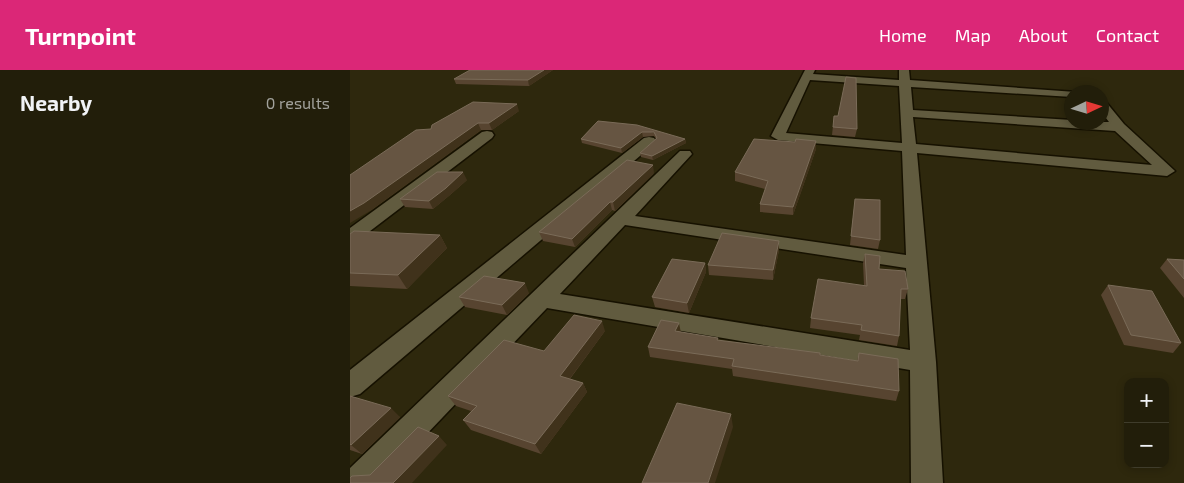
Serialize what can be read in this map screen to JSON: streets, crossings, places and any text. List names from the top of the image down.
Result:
{
  "north": "right",
  "page": {
    "header": "Turnpoint",
    "nav": [
      "Home",
      "Map",
      "About",
      "Contact"
    ],
    "heading": ["Nearby", "0 results"],
    "map_buttons": ["+", "−"]
  }
}
